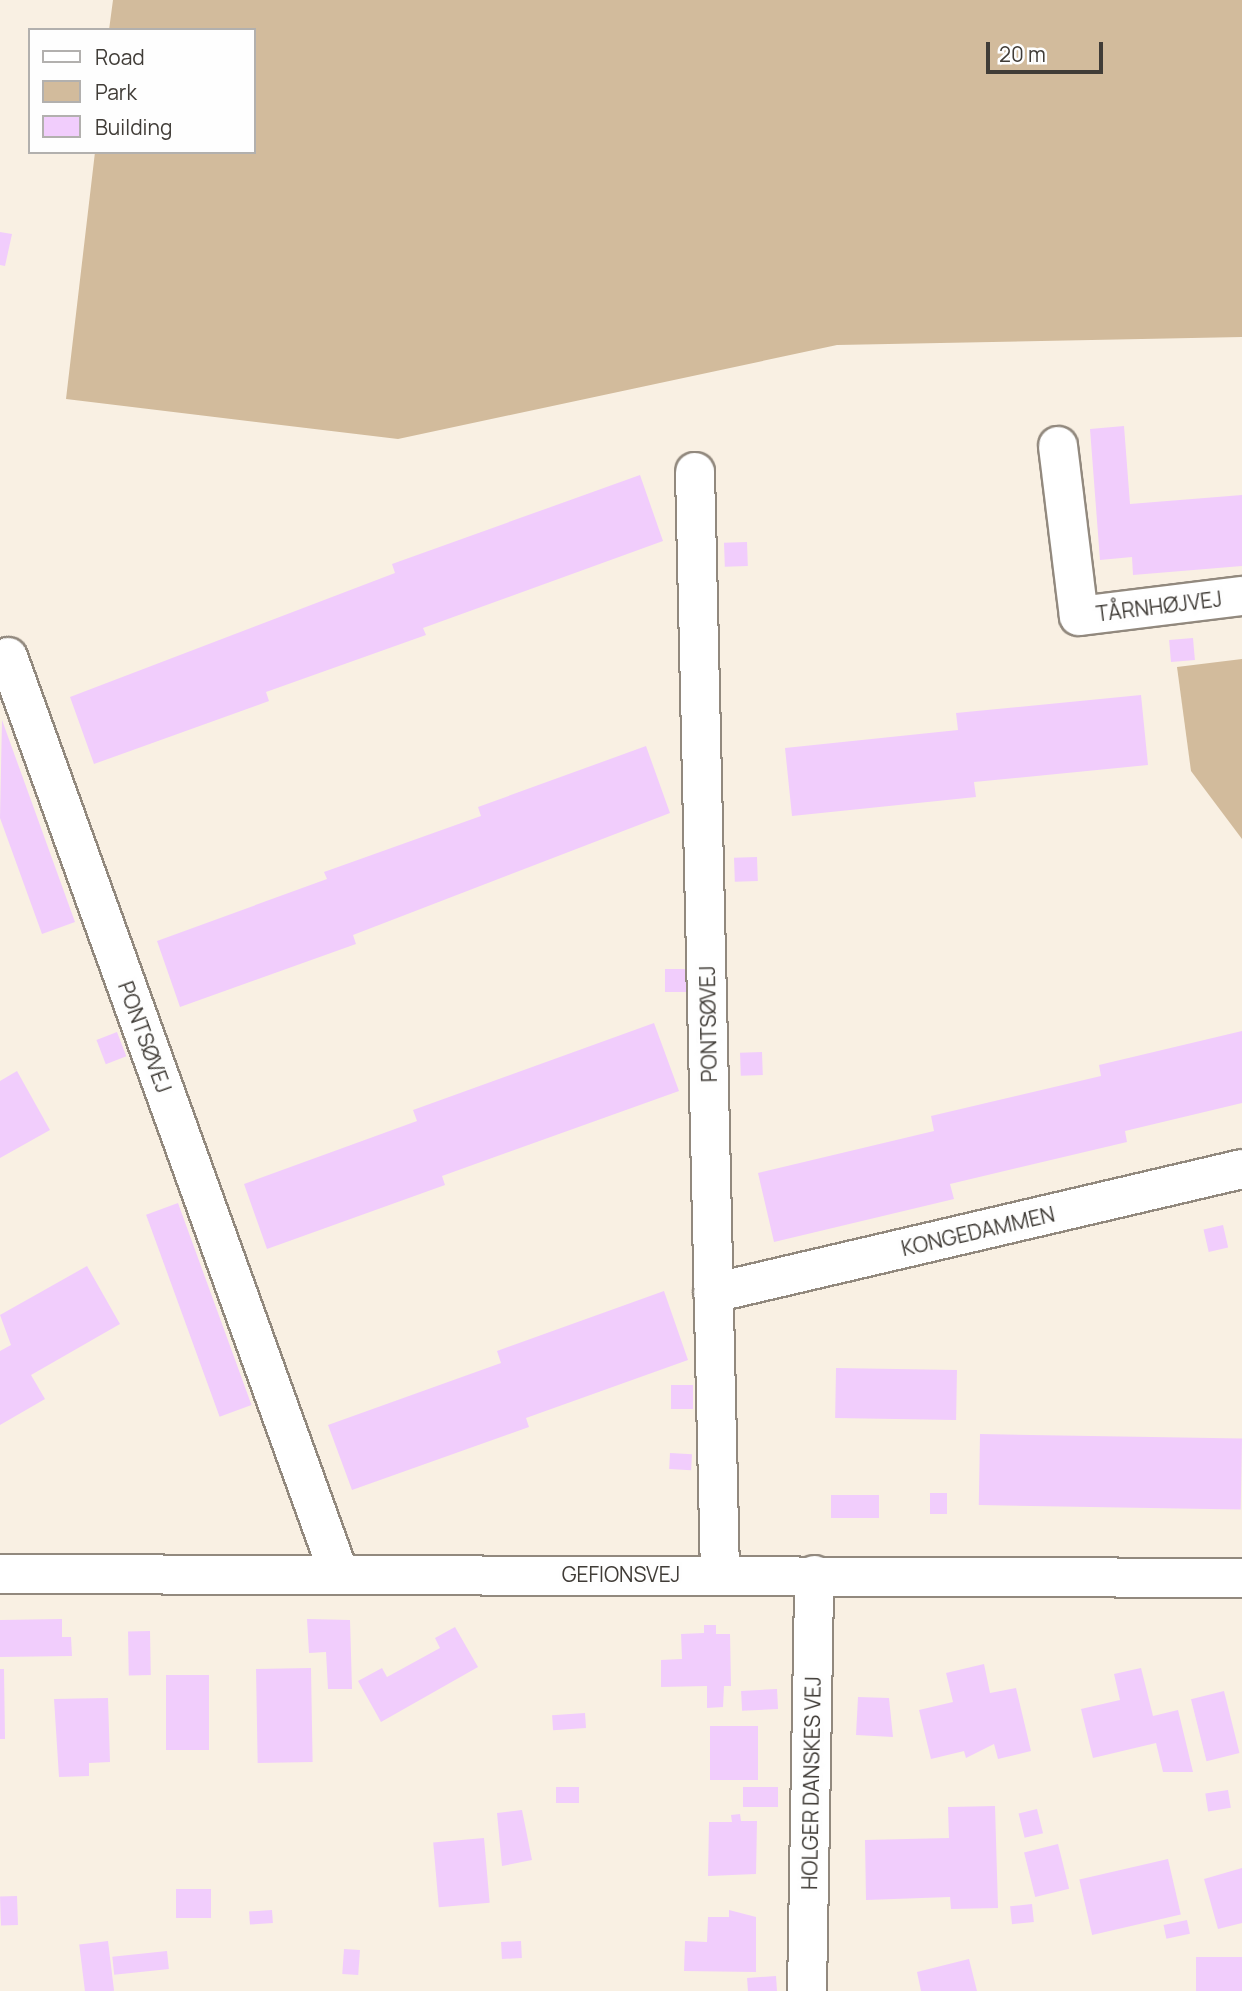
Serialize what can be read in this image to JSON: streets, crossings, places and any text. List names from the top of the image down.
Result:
{
  "streets": {
    "street": [
      "TÅRNHØJVEJ",
      "PONTSØVEJ",
      "KONGEDAMMEN",
      "GEFIONSVEJ",
      "HOLGER DANSKES VEJ"
    ]
  },
  "crossings": [
    ["PONTSØVEJ", "KONGEDAMMEN"],
    ["PONTSØVEJ", "GEFIONSVEJ"],
    ["GEFIONSVEJ", "HOLGER DANSKES VEJ"]
  ],
  "legend": ["Road", "Park", "Building"],
  "scale_bar": "20 m"
}
